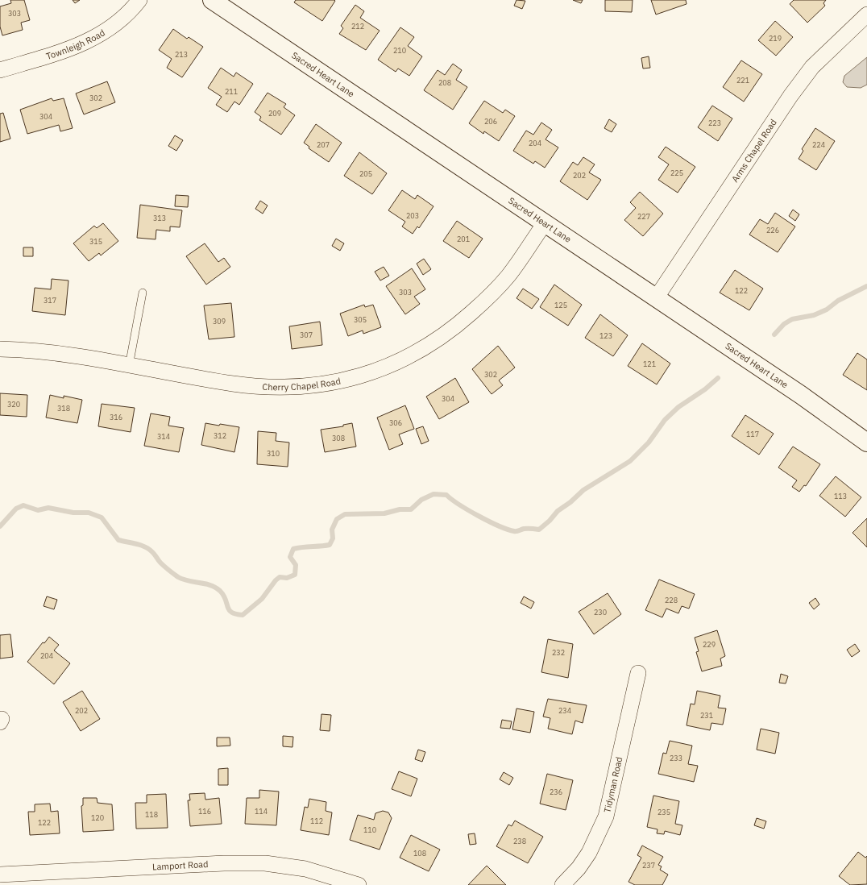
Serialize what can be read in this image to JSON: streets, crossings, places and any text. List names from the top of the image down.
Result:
{
  "streets": {
    "street": [
      "Townleigh Road",
      "Sacred Heart Lane",
      "Arms Chapel Road",
      "Cherry Chapel Road",
      "Tidyman Road",
      "Lamport Road"
    ]
  },
  "crossings": [
    ["Sacred Heart Lane", "Arms Chapel Road"],
    ["Sacred Heart Lane", "Cherry Chapel Road"]
  ],
  "house_numbers": [
    "303",
    "212",
    "219",
    "210",
    "213",
    "221",
    "208",
    "211",
    "302",
    "209",
    "304",
    "206",
    "223",
    "204",
    "207",
    "224",
    "225",
    "205",
    "202",
    "203",
    "227",
    "313",
    "226",
    "201",
    "315",
    "122",
    "303",
    "317",
    "125",
    "305",
    "309",
    "307",
    "123",
    "121",
    "302",
    "304",
    "320",
    "318",
    "316",
    "306",
    "117",
    "312",
    "314",
    "308",
    "310",
    "113",
    "228",
    "230",
    "229",
    "232",
    "204",
    "202",
    "234",
    "231",
    "233",
    "236",
    "116",
    "114",
    "235",
    "118",
    "120",
    "112",
    "122",
    "110",
    "238",
    "108",
    "237"
  ]
}
